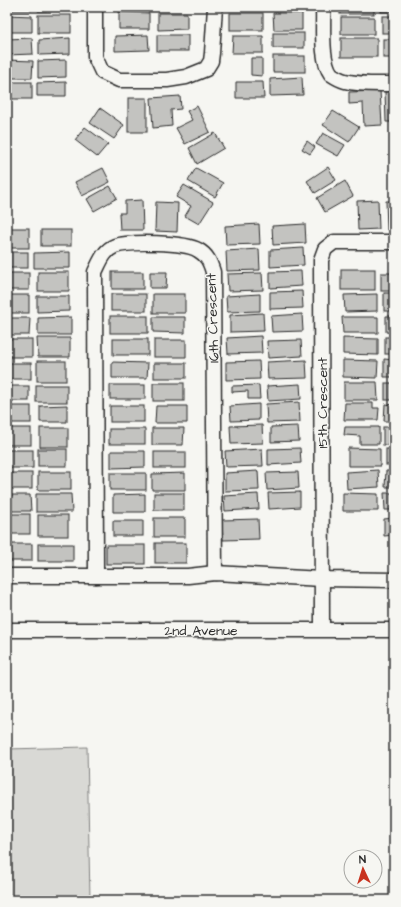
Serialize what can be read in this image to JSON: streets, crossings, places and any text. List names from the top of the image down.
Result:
{
  "streets": {
    "street": ["16th Crescent", "15th Crescent", "2nd Avenue"]
  },
  "crossings": [
    ["15th Crescent", "2nd Avenue"]
  ],
  "north": "top"
}
